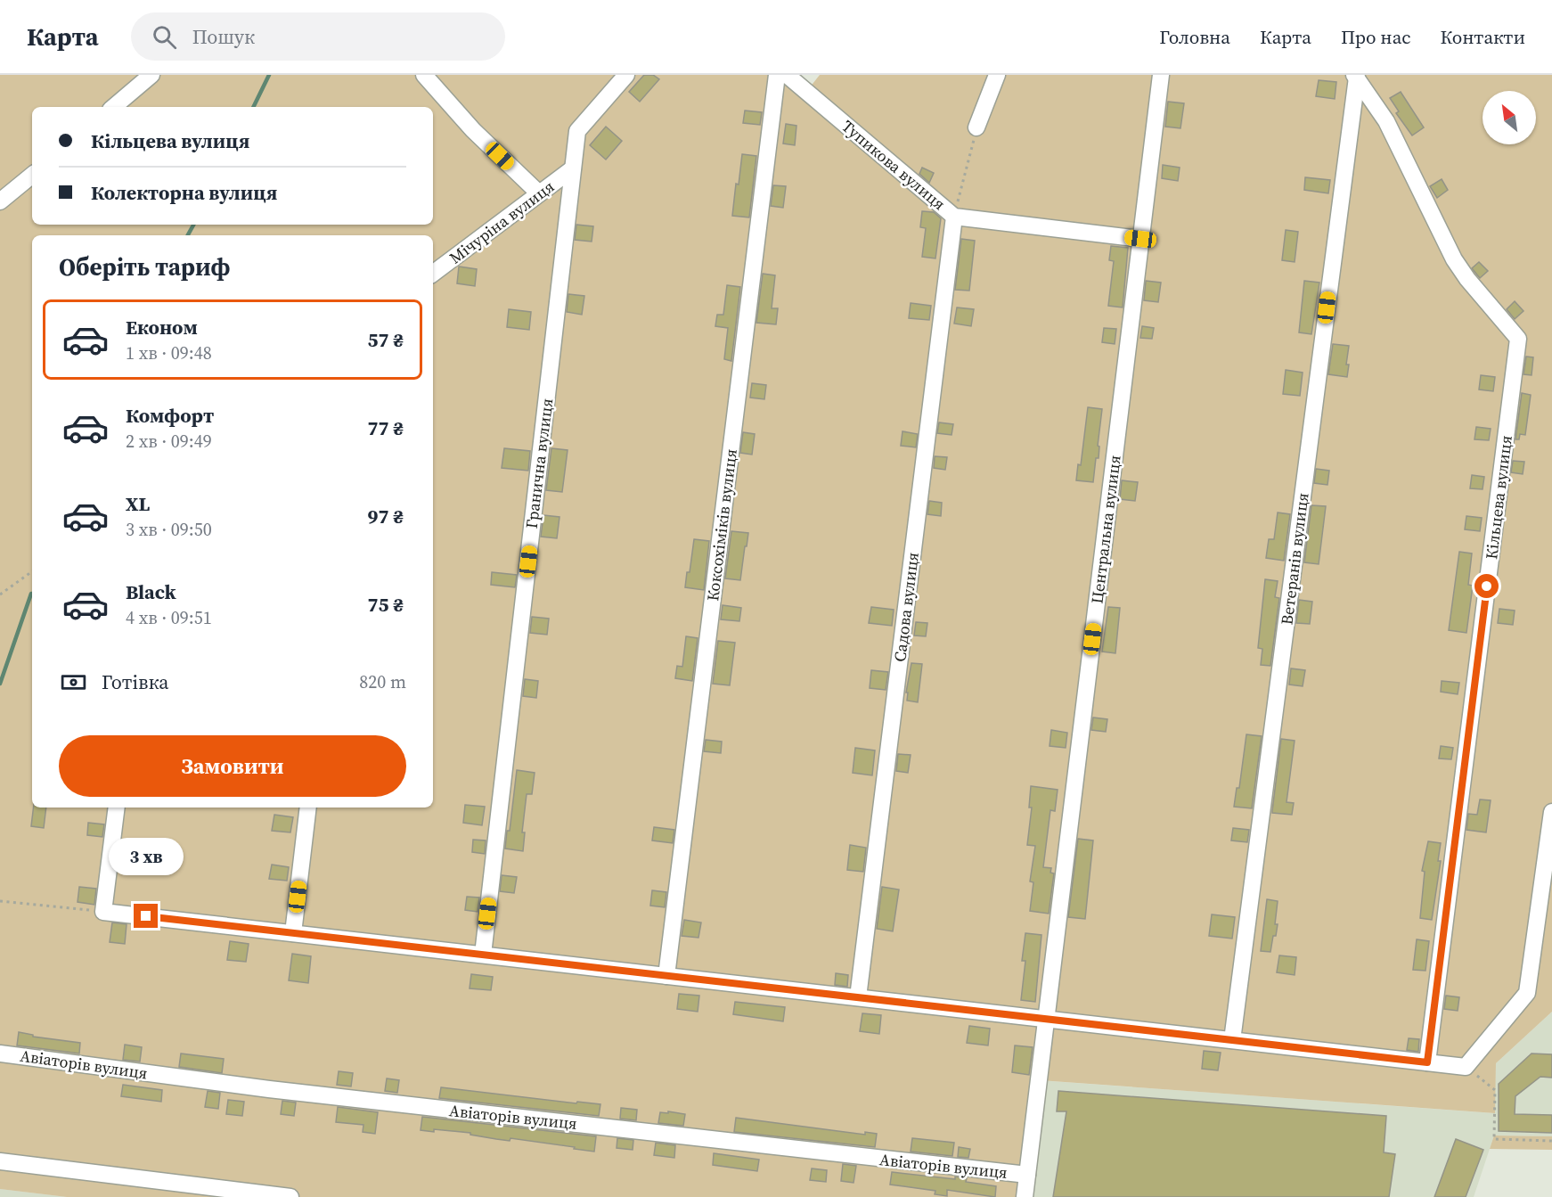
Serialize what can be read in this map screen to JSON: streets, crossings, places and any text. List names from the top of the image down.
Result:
{
  "streets": {
    "street": [
      "Тупикова вулиця",
      "Мічуріна вулиця",
      "Гранична вулиця",
      "Кільцева вулиця",
      "Коксохіміків вулиця",
      "Центральна вулиця",
      "Ветеранів вулиця",
      "Садова вулиця",
      "Авіаторів вулиця"
    ]
  },
  "crossings": [
    ["Тупикова вулиця", "Центральна вулиця"],
    ["Тупикова вулиця", "Садова вулиця"],
    ["Мічуріна вулиця", "Гранична вулиця"],
    ["Кільцева вулиця", "Ветеранів вулиця"],
    ["Центральна вулиця", "Авіаторів вулиця"]
  ],
  "north": "top left",
  "page": {
    "header": "Карта",
    "search": "Пошук",
    "nav": [
      "Головна",
      "Карта",
      "Про нас",
      "Контакти"
    ],
    "banner": ["Кільцева вулиця", "Колекторна вулиця"],
    "heading": "Оберіть тариф",
    "list": [
      {
        "name": "Економ",
        "note": "1 хв · 09:48",
        "value": "57 ₴"
      },
      {
        "name": "Комфорт",
        "note": "2 хв · 09:49",
        "value": "77 ₴"
      },
      {
        "name": "XL",
        "note": "3 хв · 09:50",
        "value": "97 ₴"
      },
      {
        "name": "Black",
        "note": "4 хв · 09:51",
        "value": "75 ₴"
      }
    ],
    "pay": ["Готівка", "820 m"],
    "buttons": "Замовити",
    "bubble": "3 хв"
  }
}
